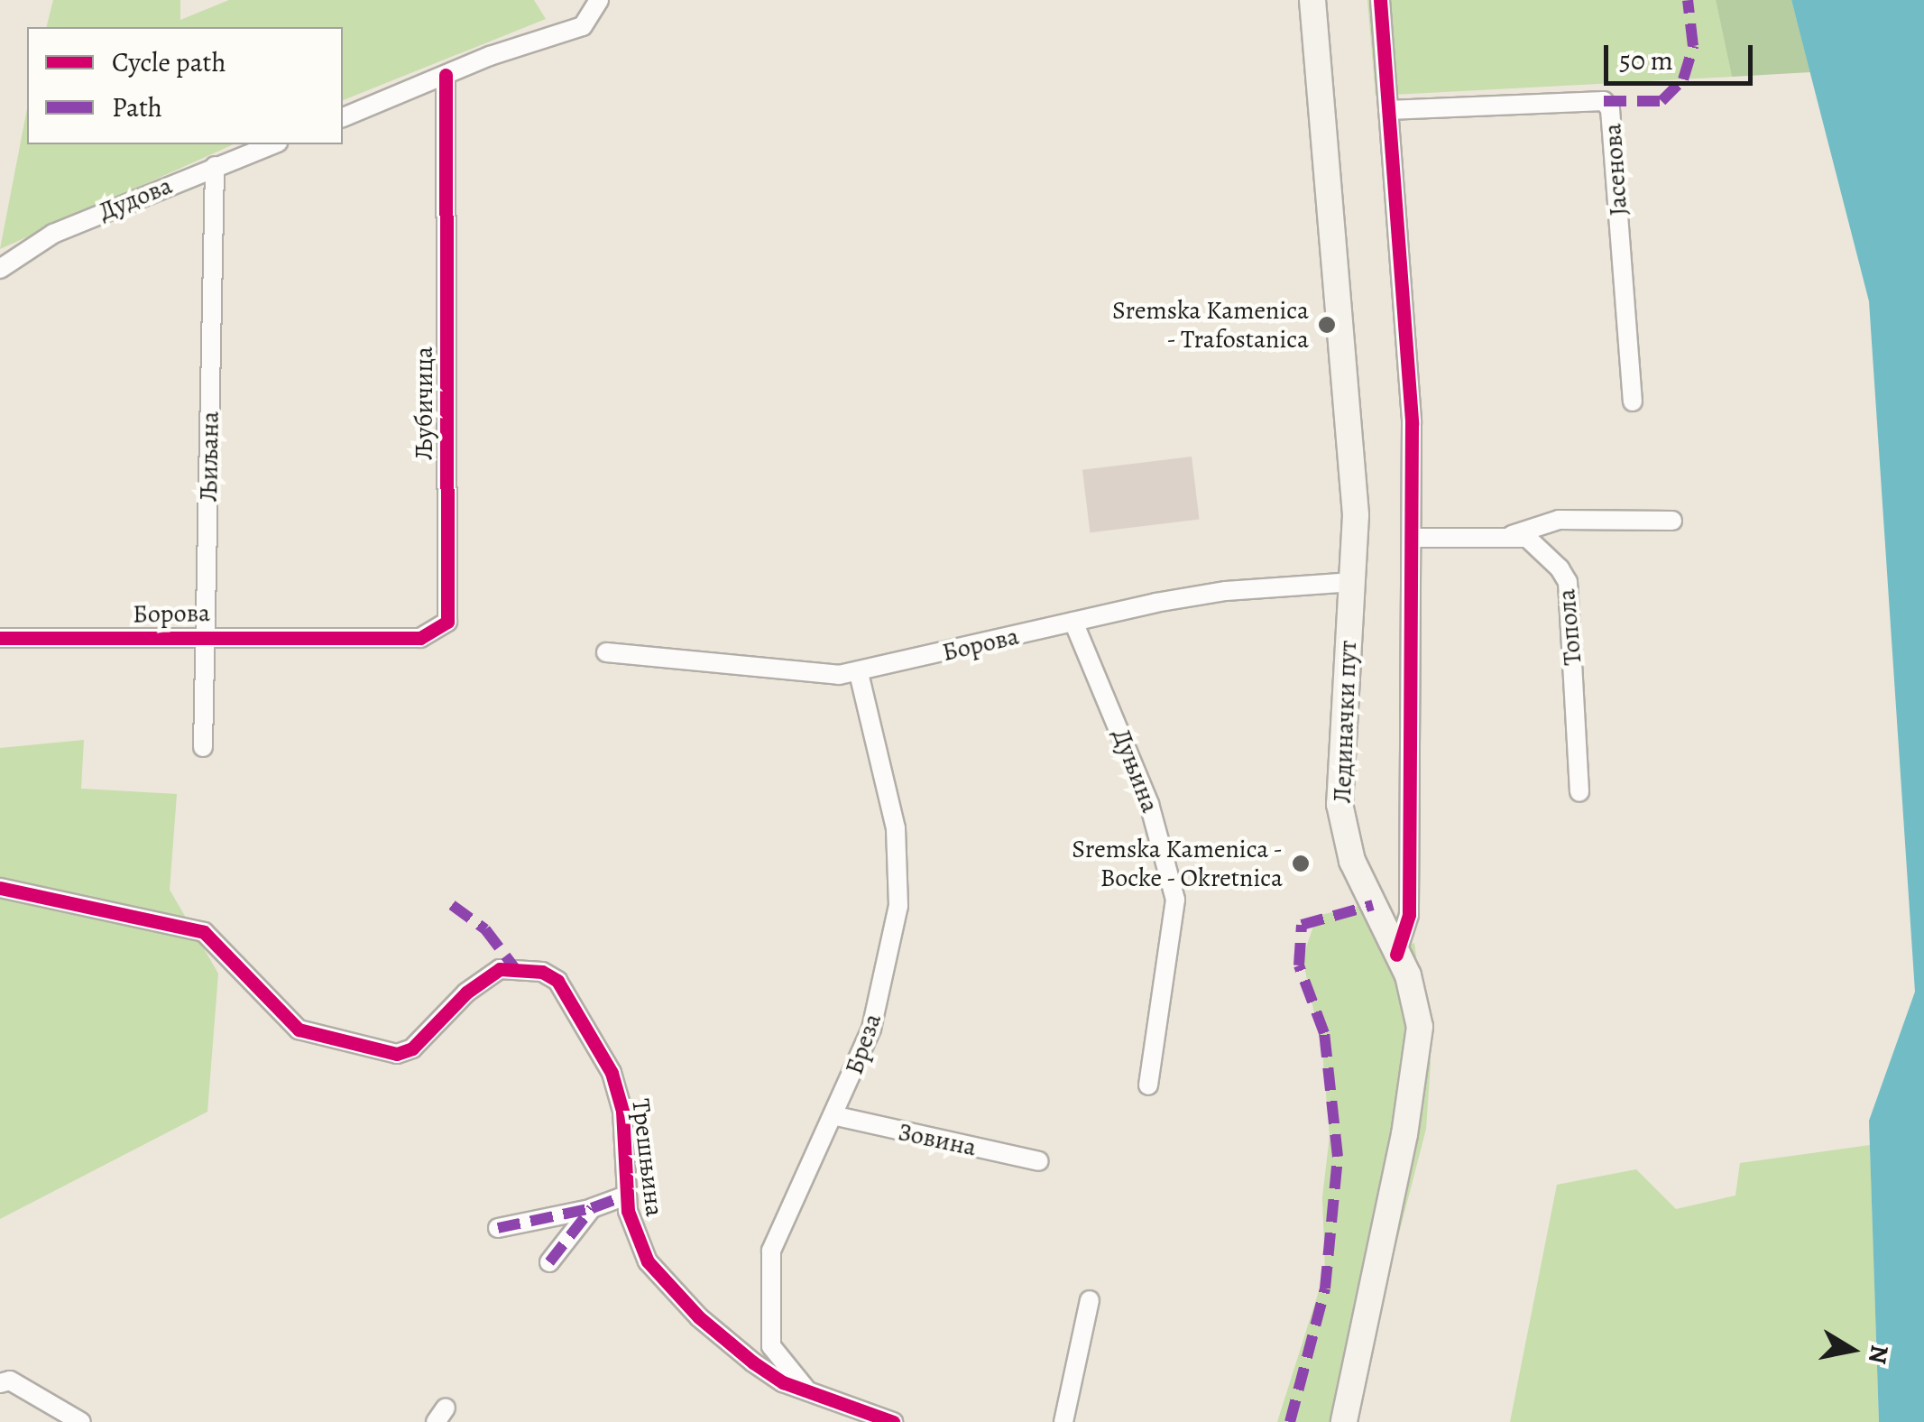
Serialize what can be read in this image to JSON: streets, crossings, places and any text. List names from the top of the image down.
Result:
{
  "streets": {
    "main road": ["Лединачки пут"],
    "street": [
      "Јасенова",
      "Дудова",
      "Љубичица",
      "Љиљана",
      "Борова",
      "Топола",
      "Дуњина",
      "Бреза",
      "Зовина",
      "Трешњина"
    ]
  },
  "crossings": [
    ["Дудова", "Љиљана"],
    ["Љубичица", "Борова"],
    ["Љиљана", "Борова"],
    ["Борова", "Лединачки пут"],
    ["Борова", "Дуњина"],
    ["Борова", "Бреза"],
    ["Бреза", "Зовина"],
    ["Бреза", "Трешњина"]
  ],
  "places": ["Sremska Kamenica - Trafostanica", "Sremska Kamenica - Bocke - Okretnica"],
  "legend": ["Cycle path", "Path"],
  "scale_bar": "50 m",
  "north": "right"
}
